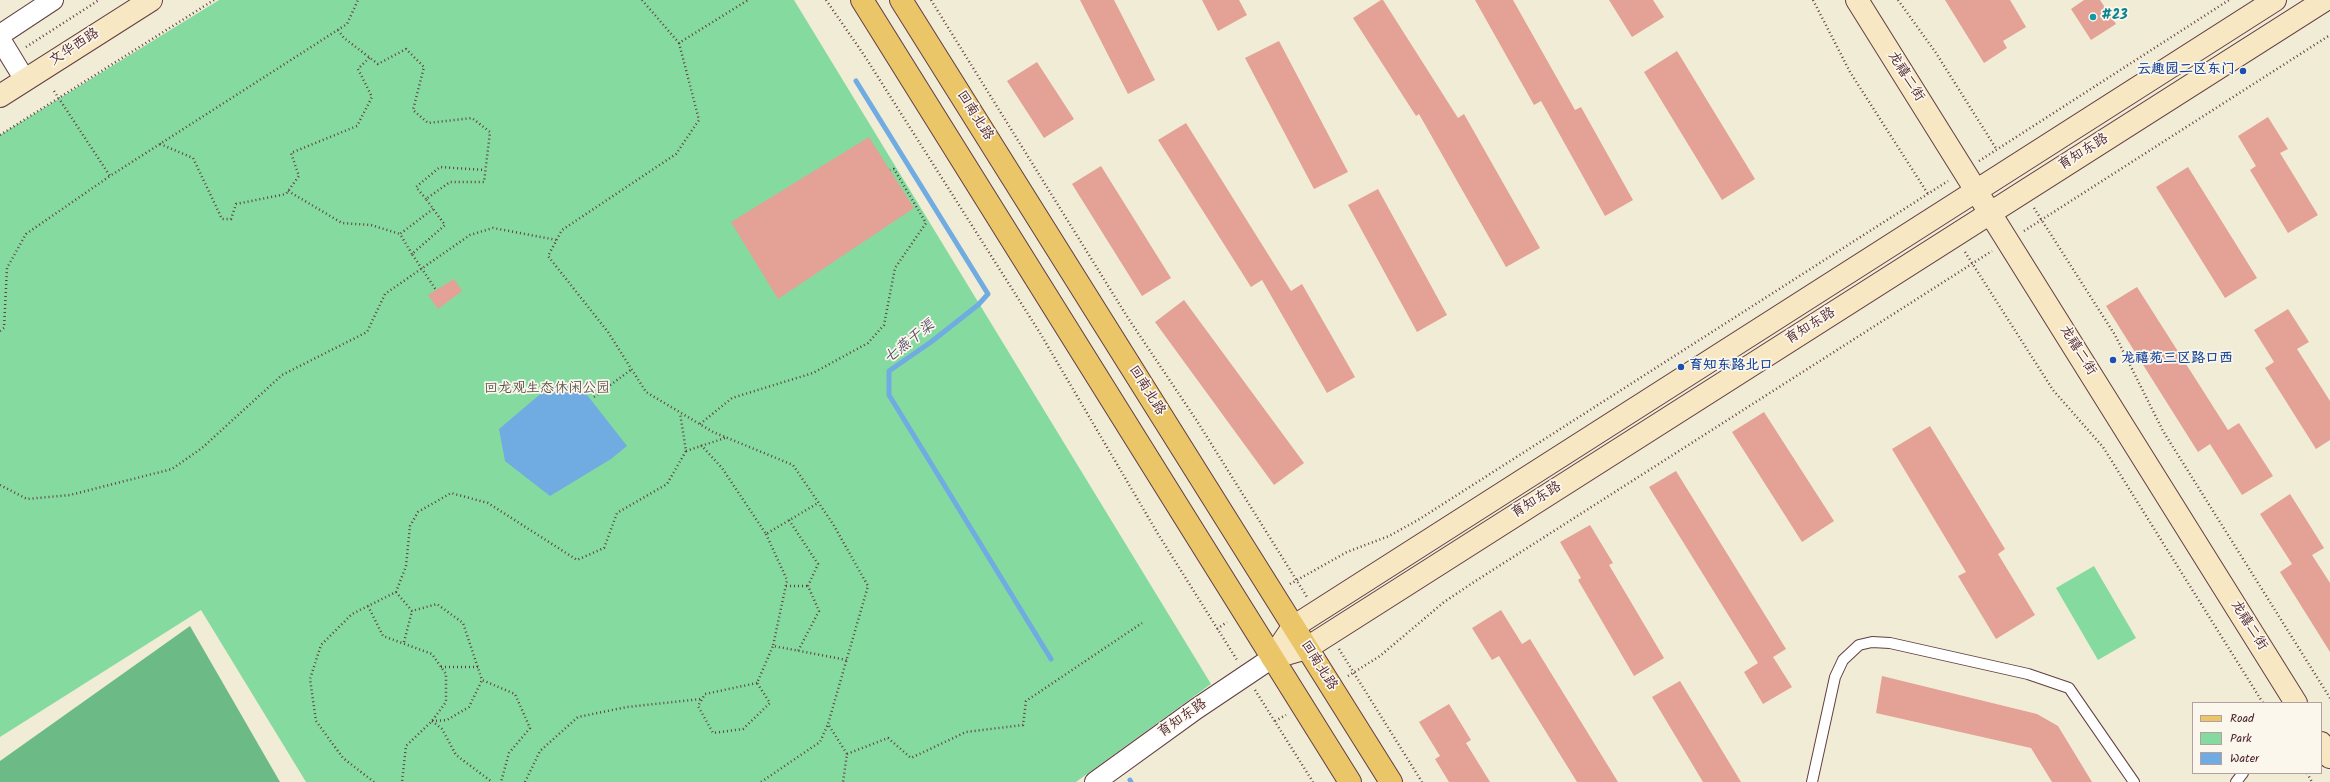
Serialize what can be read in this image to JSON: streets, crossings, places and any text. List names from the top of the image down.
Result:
{
  "streets": {
    "main road": [
      "文华西路",
      "龙禧二街",
      "回南北路",
      "育知东路"
    ]
  },
  "crossings": [
    ["龙禧二街", "育知东路"],
    ["回南北路", "育知东路"]
  ],
  "water": ["七燕干渠"],
  "parks": ["回龙观生态休闲公园"],
  "places": [
    "#23",
    "云趣园二区东门",
    "龙禧苑三区路口西",
    "育知东路北口"
  ],
  "legend": ["Road", "Park", "Water"]
}
